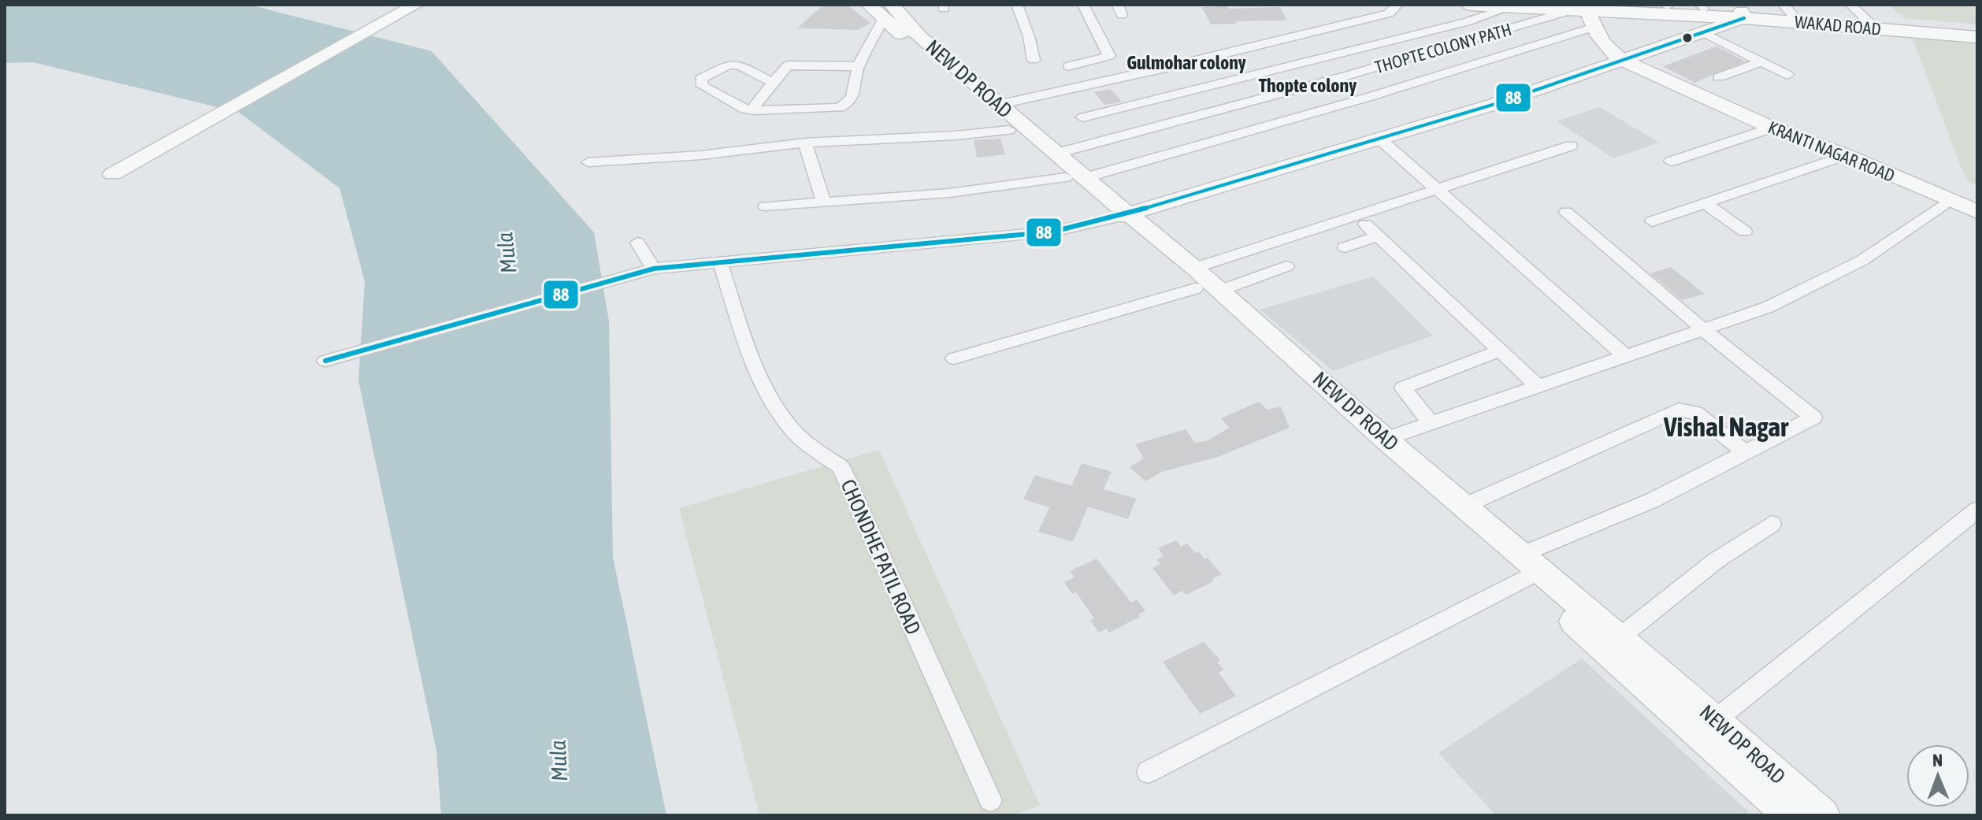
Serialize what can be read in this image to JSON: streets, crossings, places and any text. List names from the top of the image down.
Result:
{
  "streets": {
    "main road": ["WAKAD ROAD", "NEW DP ROAD", "KRANTI NAGAR ROAD"],
    "street": ["THOPTE COLONY PATH", "CHONDHE PATIL ROAD"]
  },
  "crossings": [
    ["WAKAD ROAD", "THOPTE COLONY PATH"],
    ["WAKAD ROAD", "KRANTI NAGAR ROAD"],
    ["THOPTE COLONY PATH", "NEW DP ROAD"],
    ["THOPTE COLONY PATH", "KRANTI NAGAR ROAD"]
  ],
  "districts": ["Gulmohar colony", "Thopte colony", "Vishal Nagar"],
  "water": ["Mula"],
  "lines": ["transit line 88"],
  "north": "top"
}
